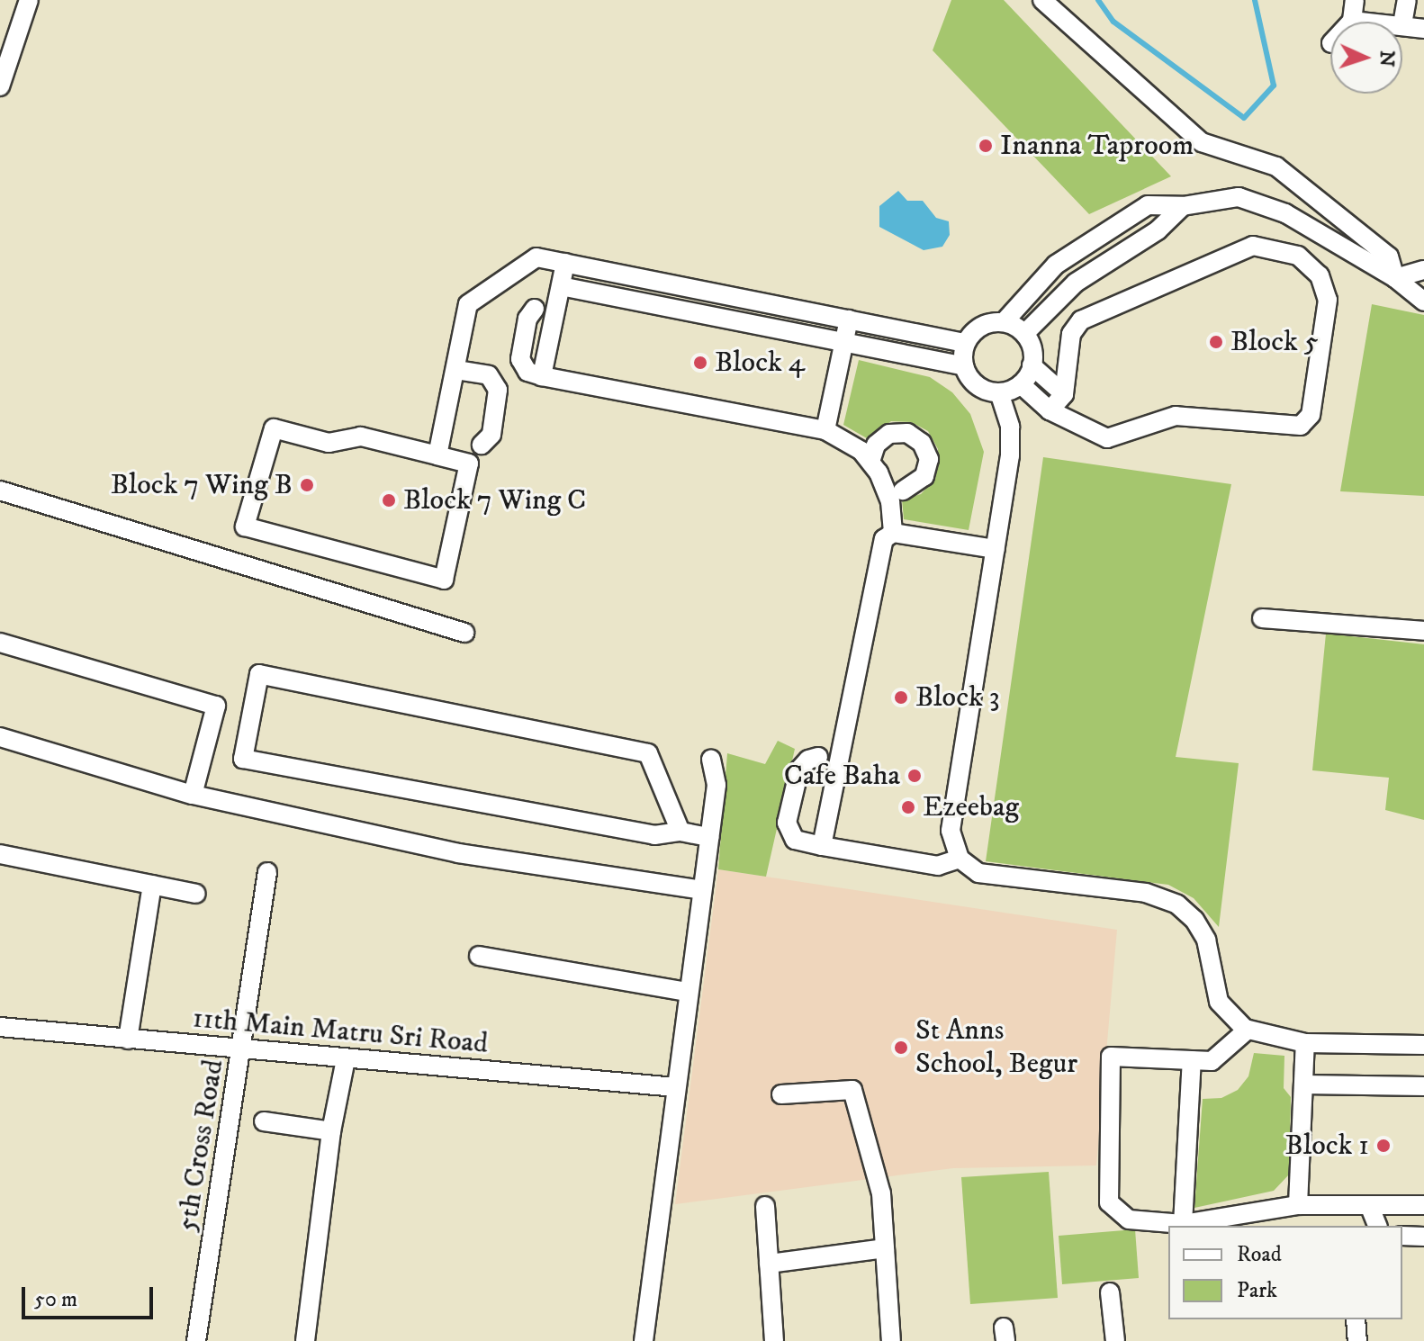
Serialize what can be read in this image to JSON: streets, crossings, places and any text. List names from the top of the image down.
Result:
{
  "streets": {
    "street": ["11th Main Matru Sri Road", "5th Cross Road"]
  },
  "crossings": [
    ["11th Main Matru Sri Road", "5th Cross Road"]
  ],
  "places": [
    "Inanna Taproom",
    "Block 5",
    "Block 4",
    "Block 7 Wing B",
    "Block 7 Wing C",
    "Block 3",
    "Cafe Baha",
    "Ezeebag",
    "St Anns School, Begur",
    "Block 1"
  ],
  "legend": ["Road", "Park"],
  "scale_bar": "50 m",
  "north": "right"
}
